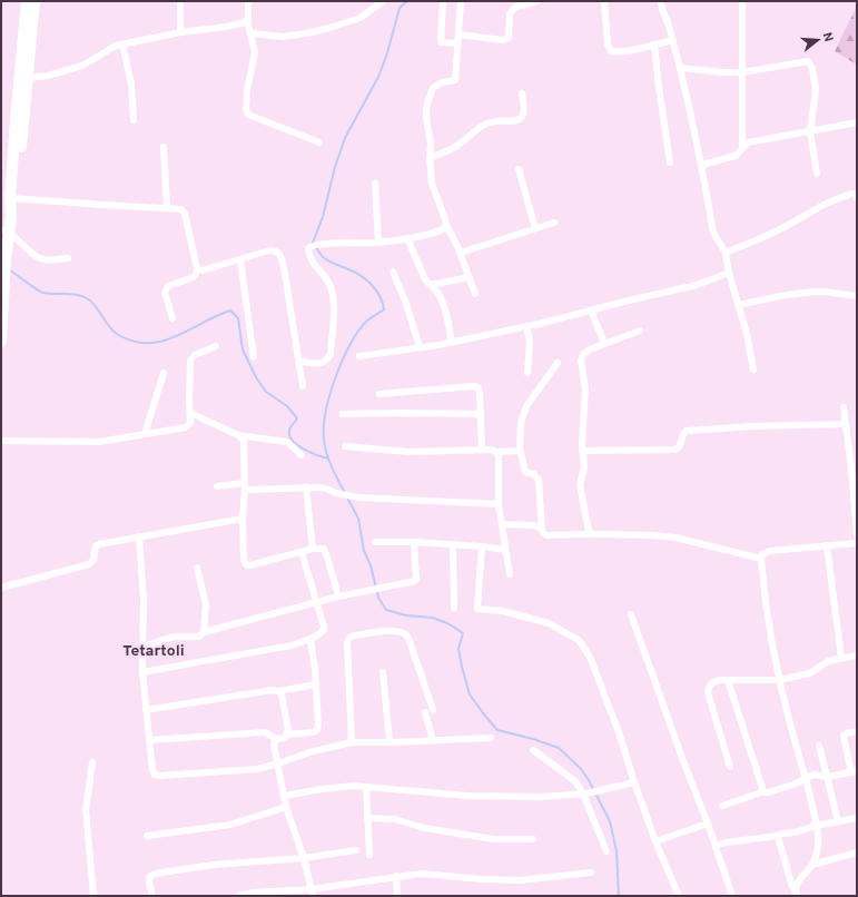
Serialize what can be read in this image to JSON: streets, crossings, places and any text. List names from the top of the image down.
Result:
{
  "districts": ["Tetartoli"],
  "north": "right"
}
